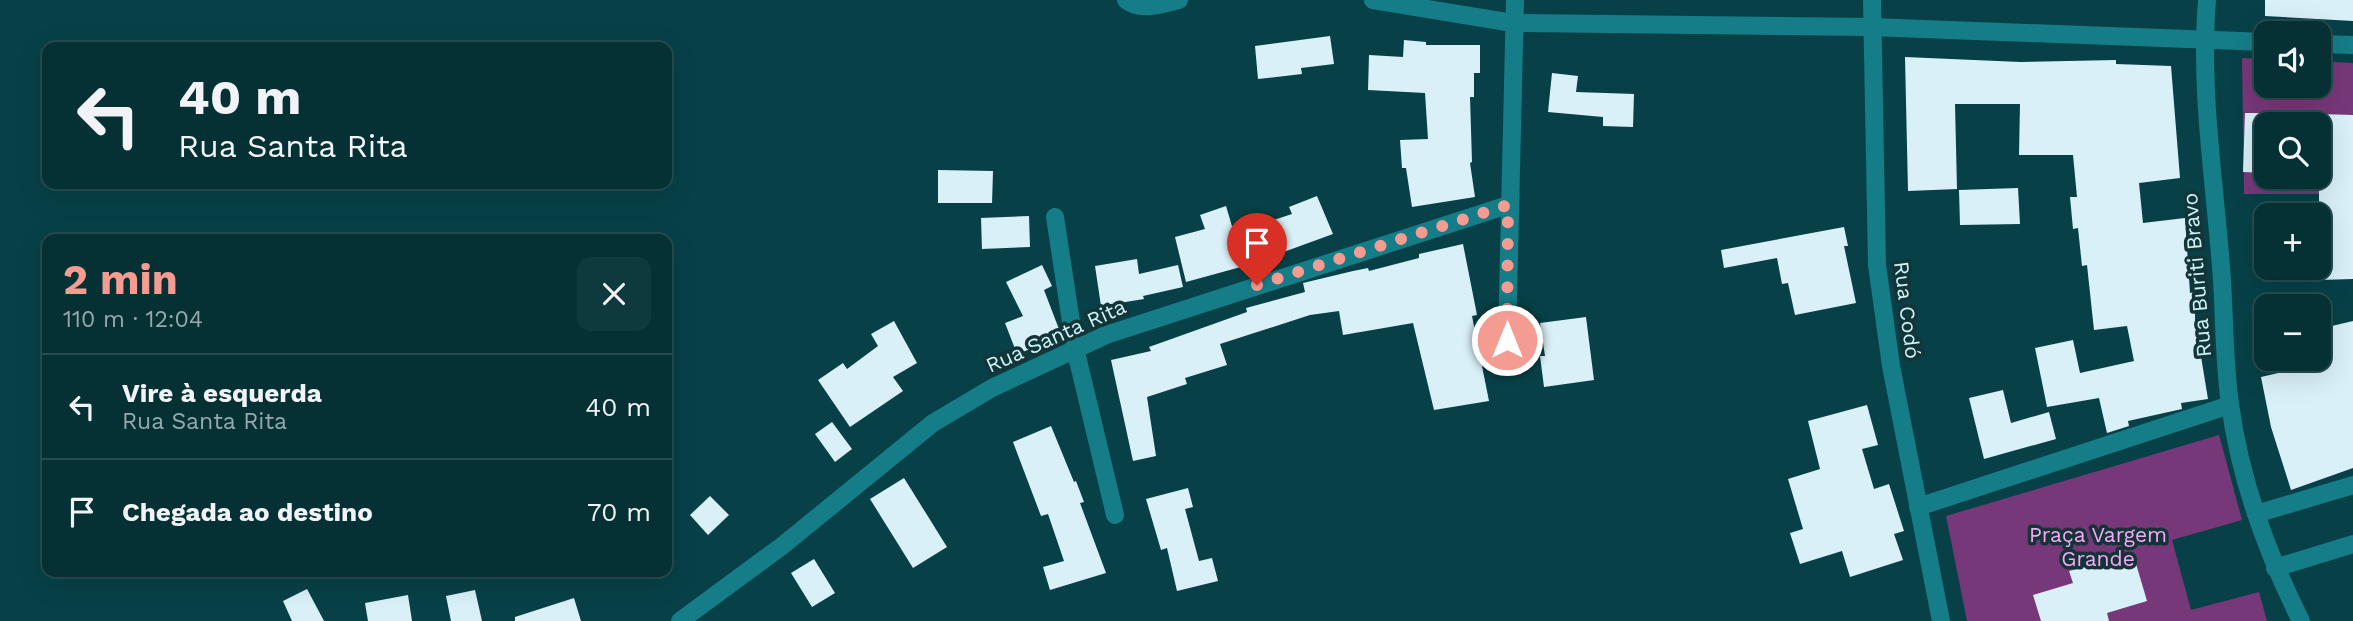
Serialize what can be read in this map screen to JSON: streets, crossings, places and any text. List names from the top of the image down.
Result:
{
  "streets": {
    "street": ["Rua Buriti Bravo", "Rua Codó", "Rua Santa Rita"]
  },
  "parks": ["Praça Vargem Grande"],
  "page": {
    "map_buttons": ["+", "−"],
    "turn": ["40 m", "Rua Santa Rita"],
    "heading": ["2 min", "110 m · 12:04"],
    "list": [
      {
        "name": "Vire à esquerda",
        "note": "Rua Santa Rita",
        "value": "40 m"
      },
      {
        "name": "Chegada ao destino",
        "value": "70 m"
      }
    ]
  }
}
